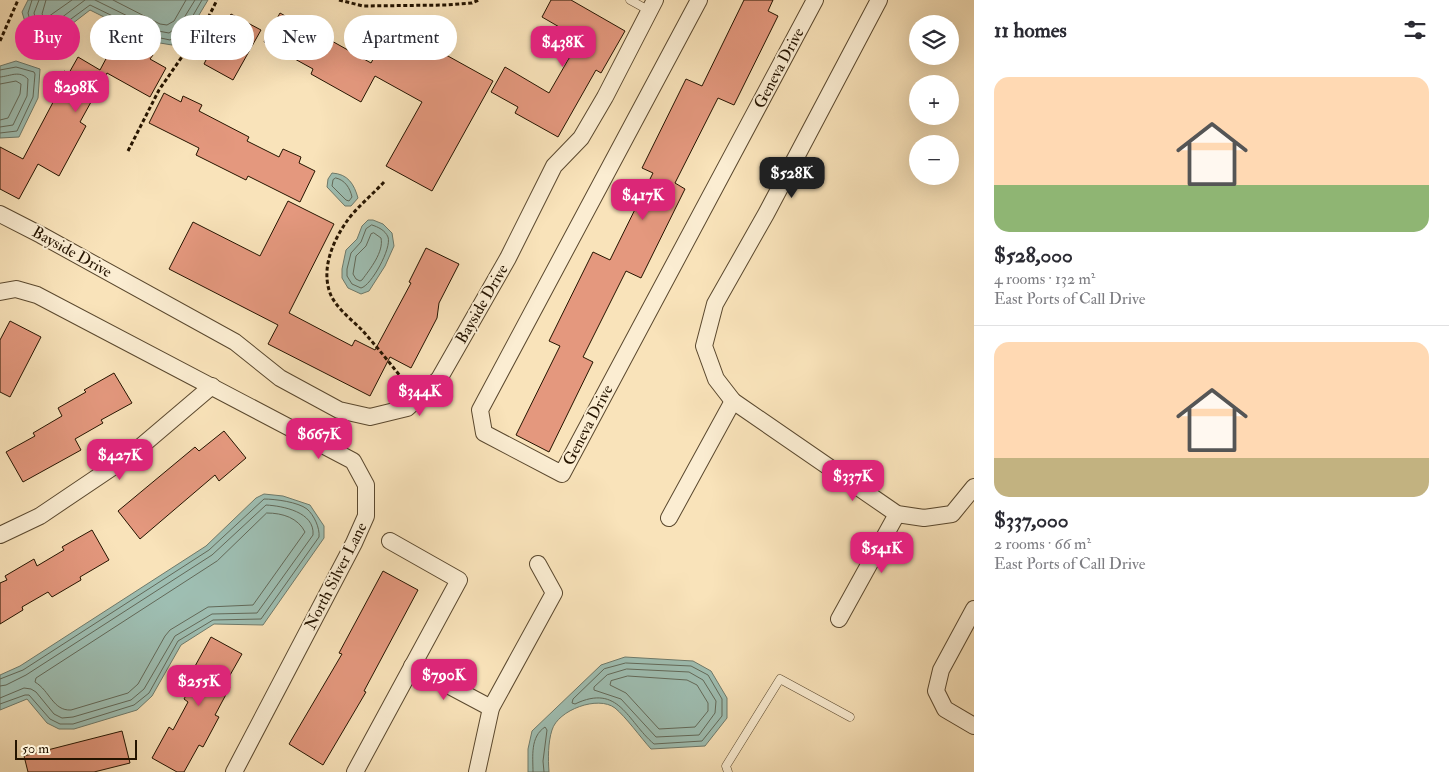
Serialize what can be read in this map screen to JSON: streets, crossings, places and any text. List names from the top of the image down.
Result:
{
  "streets": {
    "street": ["Geneva Drive", "Bayside Drive", "North Silver Lane"]
  },
  "scale_bar": "50 m",
  "page": {
    "heading": "11 homes",
    "map_buttons": ["+", "−"],
    "chip": [
      "Buy",
      "Rent",
      "Filters",
      "New",
      "Apartment"
    ],
    "price": [
      "$438K",
      "$298K",
      "$528K",
      "$417K",
      "$344K",
      "$667K",
      "$427K",
      "$337K",
      "$541K",
      "$790K",
      "$255K"
    ],
    "list": [
      {
        "name": "$528,000",
        "note": "4 rooms · 132 m² · East Ports of Call Drive"
      },
      {
        "name": "$337,000",
        "note": "2 rooms · 66 m² · East Ports of Call Drive"
      }
    ],
    "scale": "50 m"
  }
}
